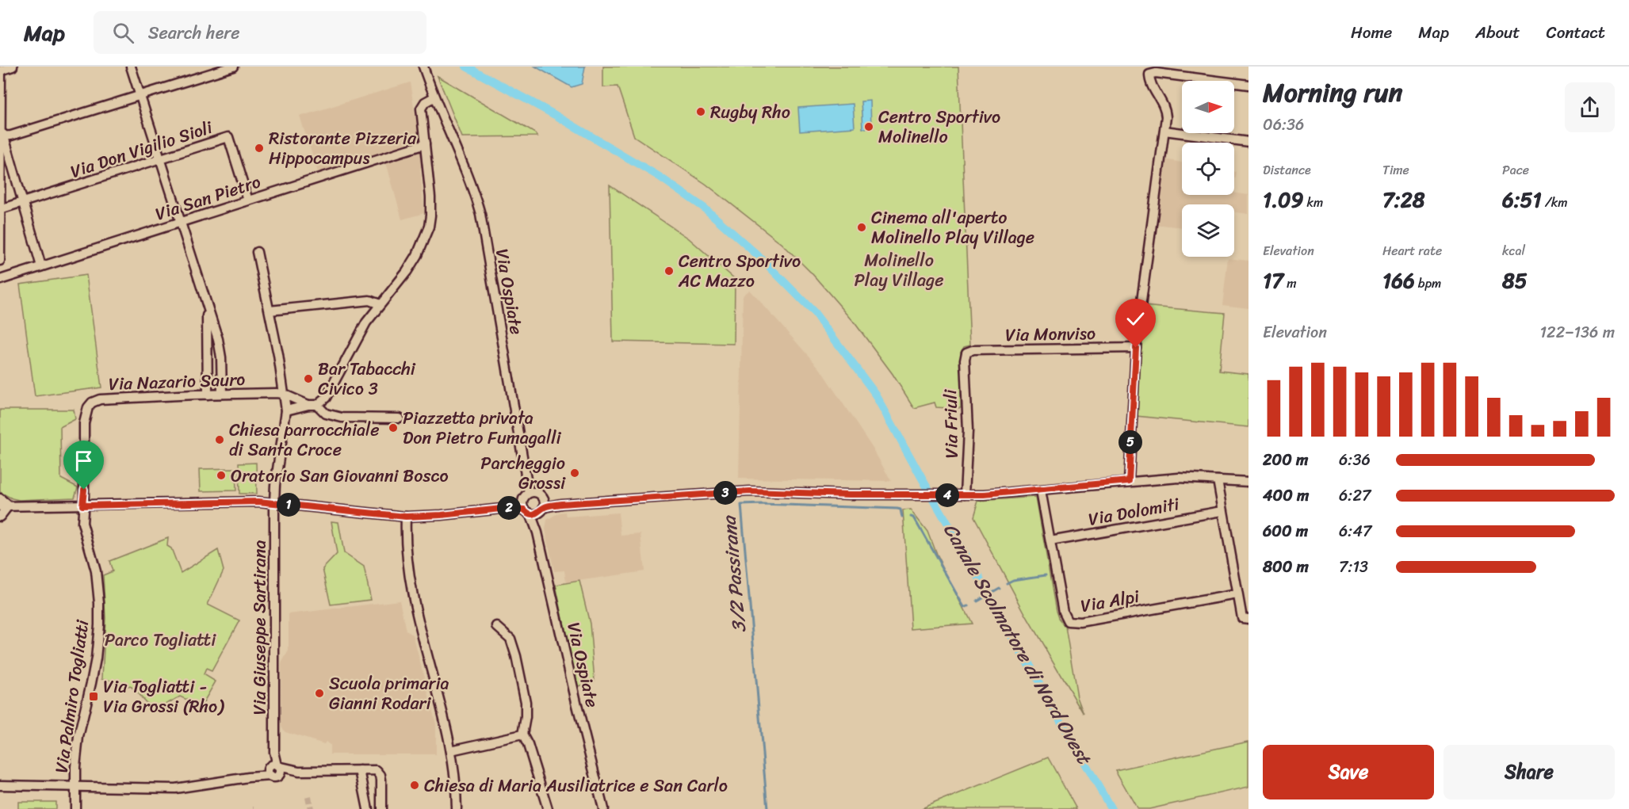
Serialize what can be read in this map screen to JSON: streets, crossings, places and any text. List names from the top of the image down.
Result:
{
  "streets": {
    "street": [
      "Via Don Vigilio Sioli",
      "Via San Pietro",
      "Via Ospiate",
      "Via Monviso",
      "Via Nazario Sauro",
      "Via Friuli",
      "Via Dolomiti",
      "Via Alpi",
      "Via Giuseppe Sartirana",
      "Via Palmiro Togliatti"
    ]
  },
  "crossings": [
    ["Via Don Vigilio Sioli", "Via San Pietro"],
    ["Via Monviso", "Via Friuli"],
    ["Via Nazario Sauro", "Via Giuseppe Sartirana"],
    ["Via Nazario Sauro", "Via Palmiro Togliatti"],
    ["Via Dolomiti", "Via Alpi"]
  ],
  "water": ["3/2 Passirana", "Canale Scolmatore di Nord Ovest"],
  "parks": ["Molinello Play Village", "Parco Togliatti"],
  "places": {
    "other": [
      "Rugby Rho",
      "Centro Sportivo Molinello",
      "Ristorante Pizzeria Hippocampus",
      "Cinema all'aperto Molinello Play Village",
      "Centro Sportivo AC Mazzo",
      "Bar Tabacchi Civico 3",
      "Piazzetta privata Don Pietro Fumagalli",
      "Chiesa parrocchiale di Santa Croce",
      "Parcheggio Grossi",
      "Oratorio San Giovanni Bosco",
      "Scuola primaria Gianni Rodari",
      "Chiesa di Maria Ausiliatrice e San Carlo"
    ],
    "transit": ["Via Togliatti - Via Grossi (Rho)"]
  },
  "north": "right",
  "page": {
    "header": "Map",
    "search": "Search here",
    "nav": [
      "Home",
      "Map",
      "About",
      "Contact"
    ],
    "heading": ["Morning run", "06:36"],
    "stats": [
      ["Distance", "1.09 km"],
      ["Time", "7:28"],
      ["Pace", "6:51 /km"],
      ["Elevation", "17 m"],
      ["Heart rate", "166 bpm"],
      ["kcal", "85"]
    ],
    "chart": ["Elevation", "122–136 m"],
    "pins": [
      "5",
      "3",
      "4",
      "1",
      "2"
    ],
    "list": [
      {
        "name": "200 m",
        "note": "6:36"
      },
      {
        "name": "400 m",
        "note": "6:27"
      },
      {
        "name": "600 m",
        "note": "6:47"
      },
      {
        "name": "800 m",
        "note": "7:13"
      }
    ],
    "buttons": ["Save", "Share"]
  }
}
